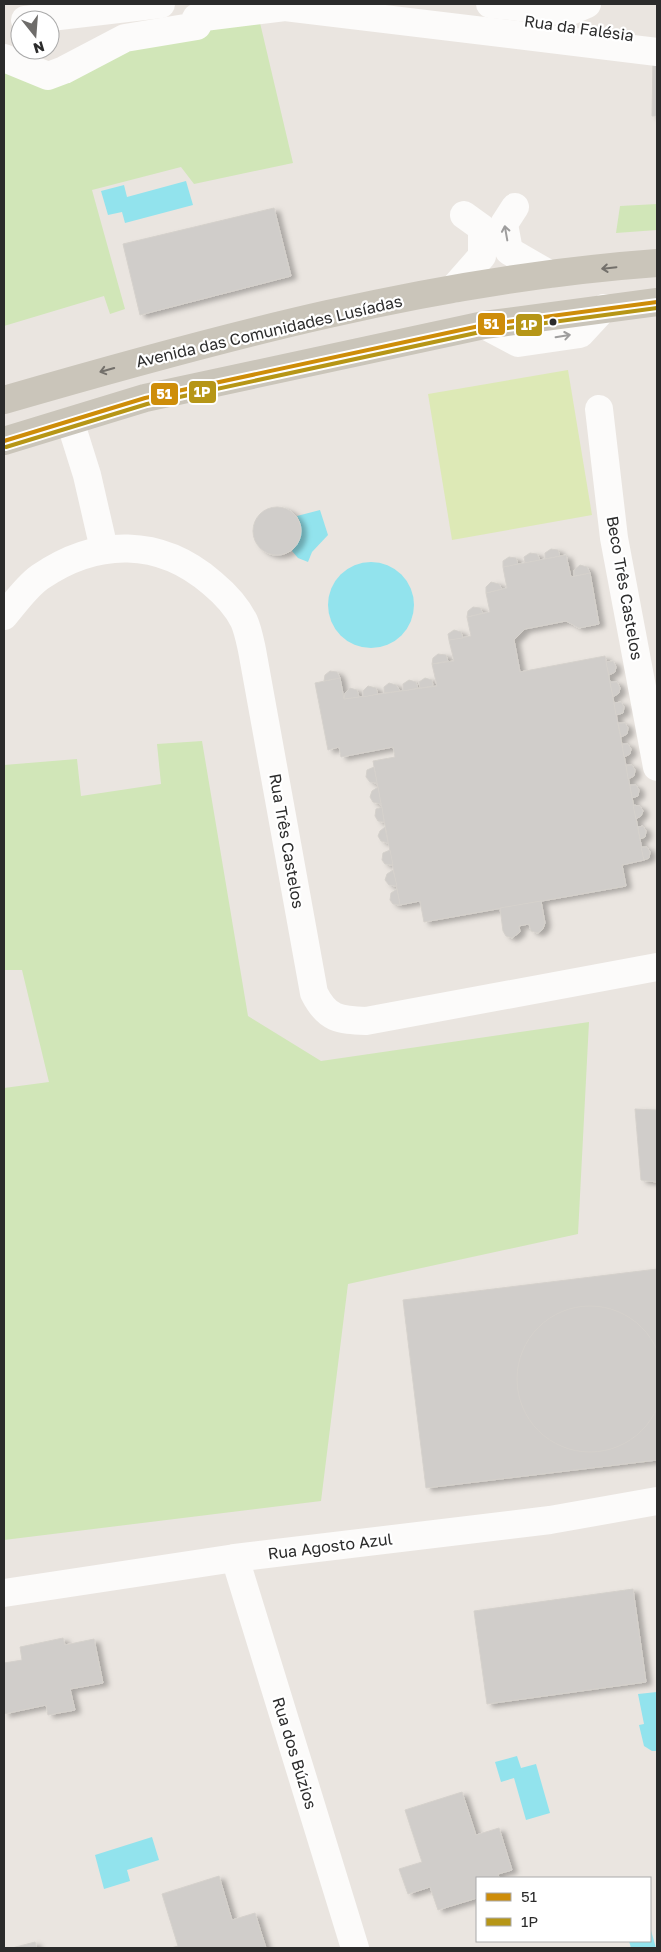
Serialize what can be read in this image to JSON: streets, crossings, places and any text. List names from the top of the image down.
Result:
{
  "streets": {
    "main road": ["Avenida das Comunidades Lusíadas"],
    "street": [
      "Rua da Falésia",
      "Beco Três Castelos",
      "Rua Três Castelos",
      "Rua Agosto Azul",
      "Rua dos Búzios"
    ]
  },
  "crossings": [
    ["Rua Agosto Azul", "Rua dos Búzios"]
  ],
  "lines": ["transit line 51", "transit line 1P"],
  "legend": ["51", "1P"],
  "north": "bottom"
}
